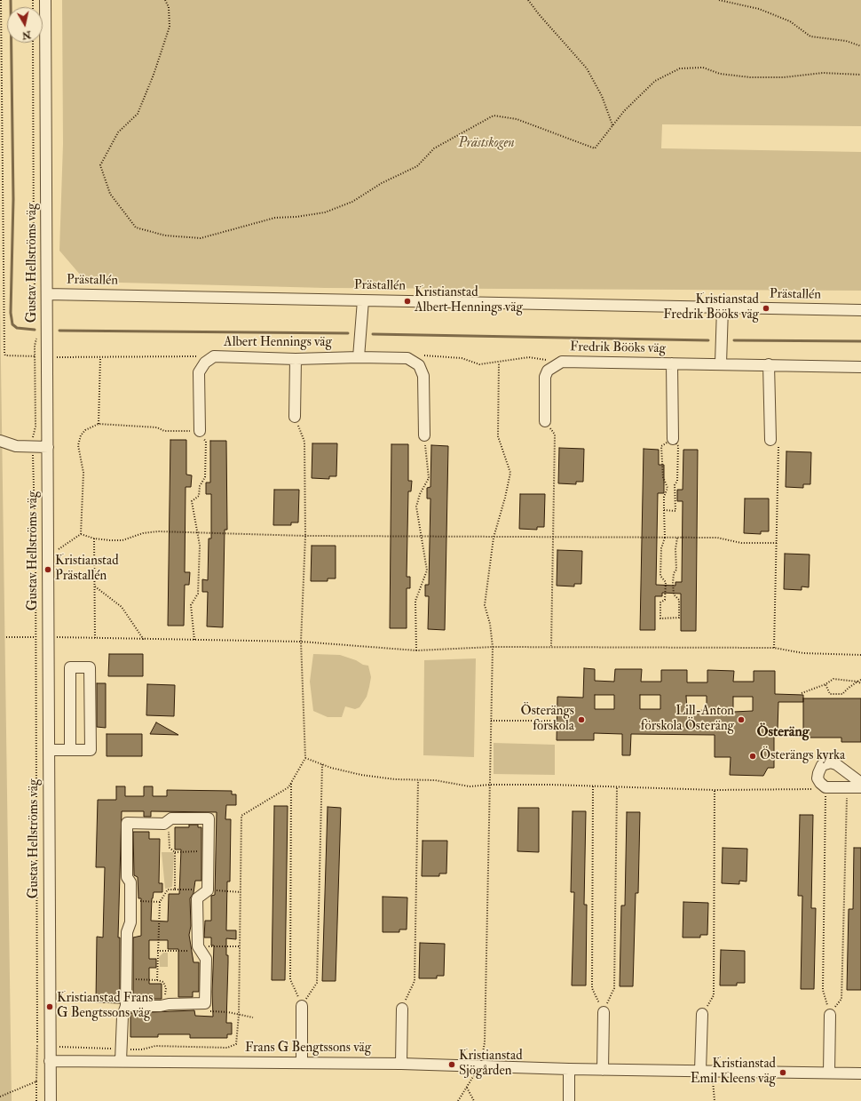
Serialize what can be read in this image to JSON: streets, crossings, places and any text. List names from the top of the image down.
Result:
{
  "streets": {
    "street": [
      "Gustav Hellströms väg",
      "Prästallén",
      "Albert Hennings väg",
      "Fredrik Bööks väg",
      "Frans G Bengtssons väg"
    ]
  },
  "crossings": [
    ["Gustav Hellströms väg", "Prästallén"],
    ["Gustav Hellströms väg", "Frans G Bengtssons väg"]
  ],
  "districts": ["Österäng"],
  "parks": ["Prästskogen"],
  "places": [
    "Kristianstad Albert Hennings väg",
    "Kristianstad Fredrik Bööks väg",
    "Kristianstad Prästallén",
    "Österängs förskola",
    "Lill-Anton förskola Österäng",
    "Österängs kyrka",
    "Kristianstad Frans G Bengtssons väg",
    "Kristianstad Sjögården",
    "Kristianstad Emil Kleens väg"
  ],
  "north": "bottom"
}
